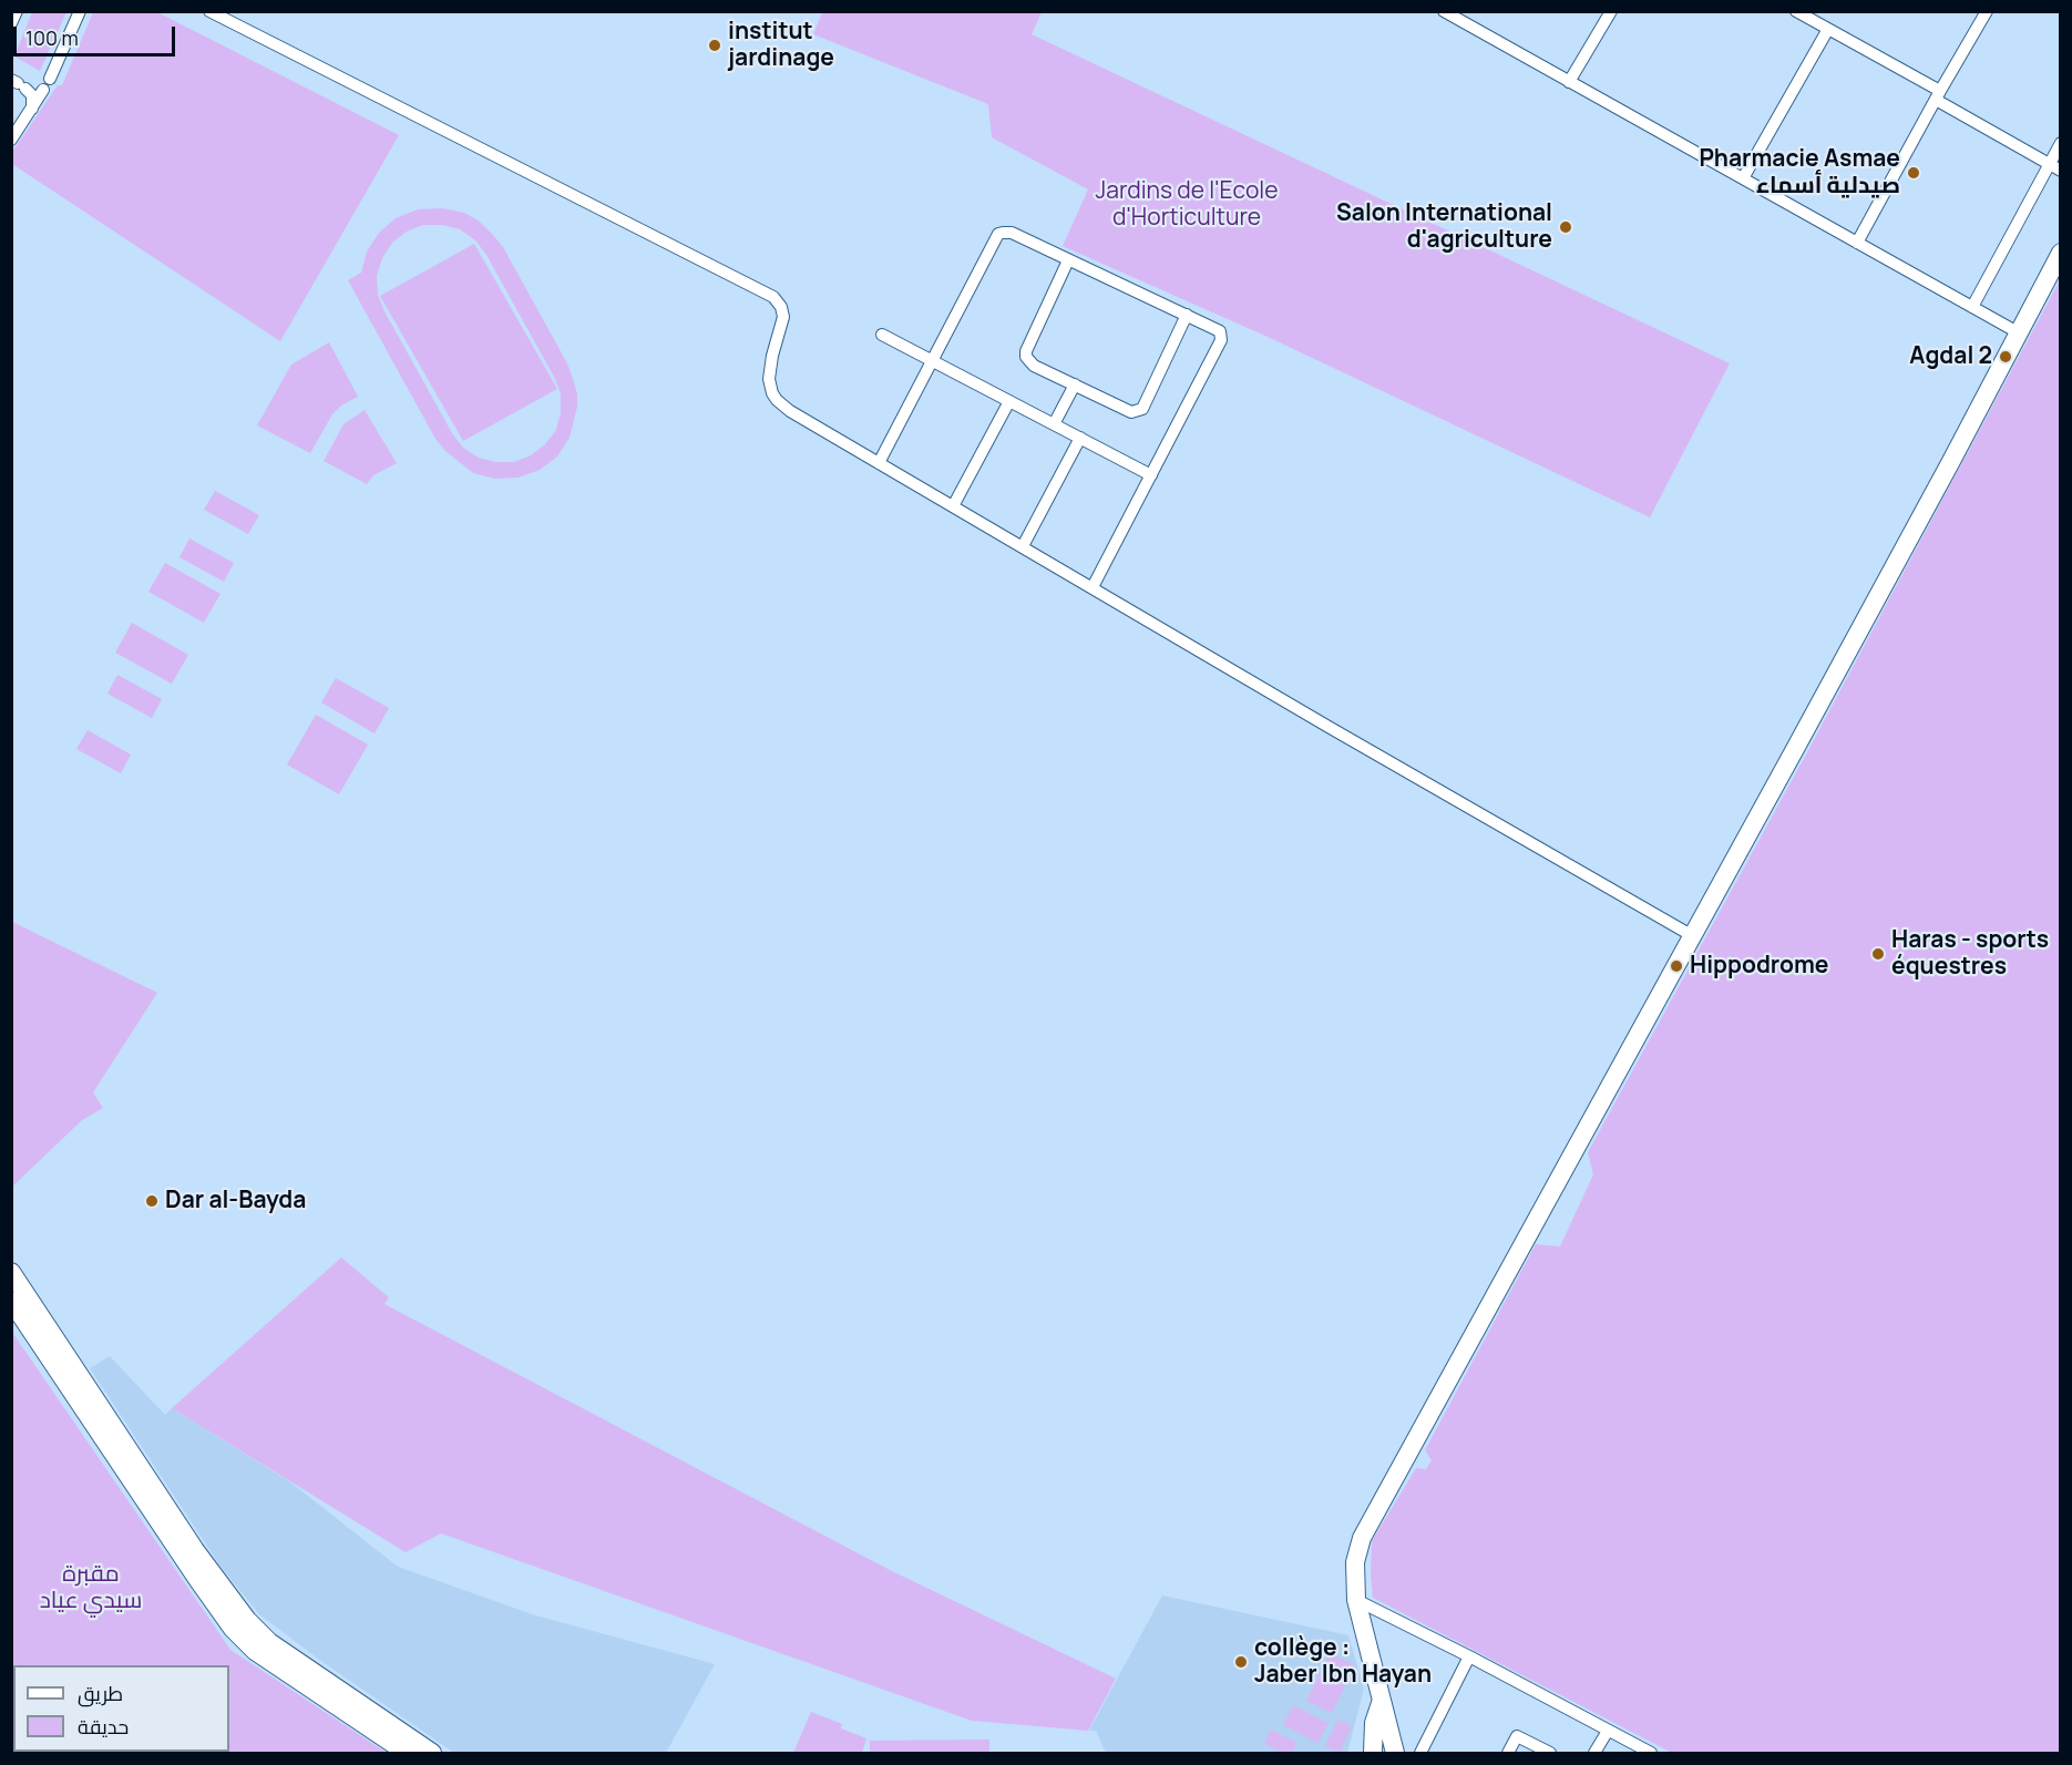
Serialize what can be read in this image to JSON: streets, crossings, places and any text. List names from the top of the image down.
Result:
{
  "parks": ["Jardins de I'Ecole d'Horticulture", "مقبرة سيدي عياد"],
  "places": [
    "institut jardinage",
    "Pharmacie Asmae صيدلية أسماء",
    "Salon International d'agriculture",
    "Agdal 2",
    "Haras - sports équestres",
    "Hippodrome",
    "Dar al-Bayda",
    "collège : Jaber Ibn Hayan"
  ],
  "legend": ["طريق", "حديقة"],
  "scale_bar": "100 m"
}
